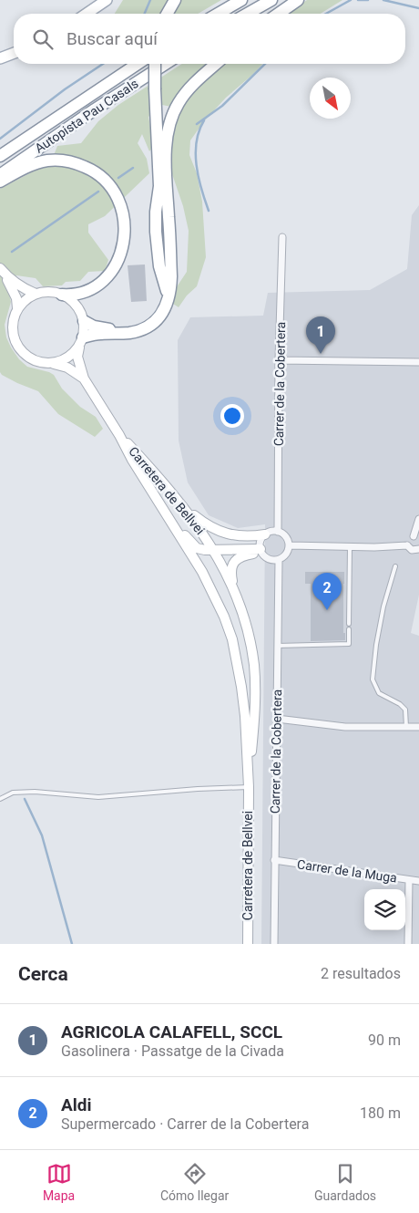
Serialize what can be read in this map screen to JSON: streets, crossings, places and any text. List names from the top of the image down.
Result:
{
  "streets": {
    "highway": ["Autopista Pau Casals"],
    "main road": ["Carretera de Bellvei"],
    "street": ["Carrer de la Cobertera", "Carrer de la Muga"]
  },
  "crossings": [
    ["Carrer de la Cobertera", "Carrer de la Muga"]
  ],
  "north": "bottom right",
  "page": {
    "search": "Buscar aquí",
    "pins": ["1", "2"],
    "heading": ["Cerca", "2 resultados"],
    "list": [
      {
        "mark": "1",
        "name": "AGRICOLA CALAFELL, SCCL",
        "note": "Gasolinera · Passatge de la Civada",
        "value": "90 m"
      },
      {
        "mark": "2",
        "name": "Aldi",
        "note": "Supermercado · Carrer de la Cobertera",
        "value": "180 m"
      }
    ],
    "nav": ["Mapa", "Cómo llegar", "Guardados"]
  }
}
